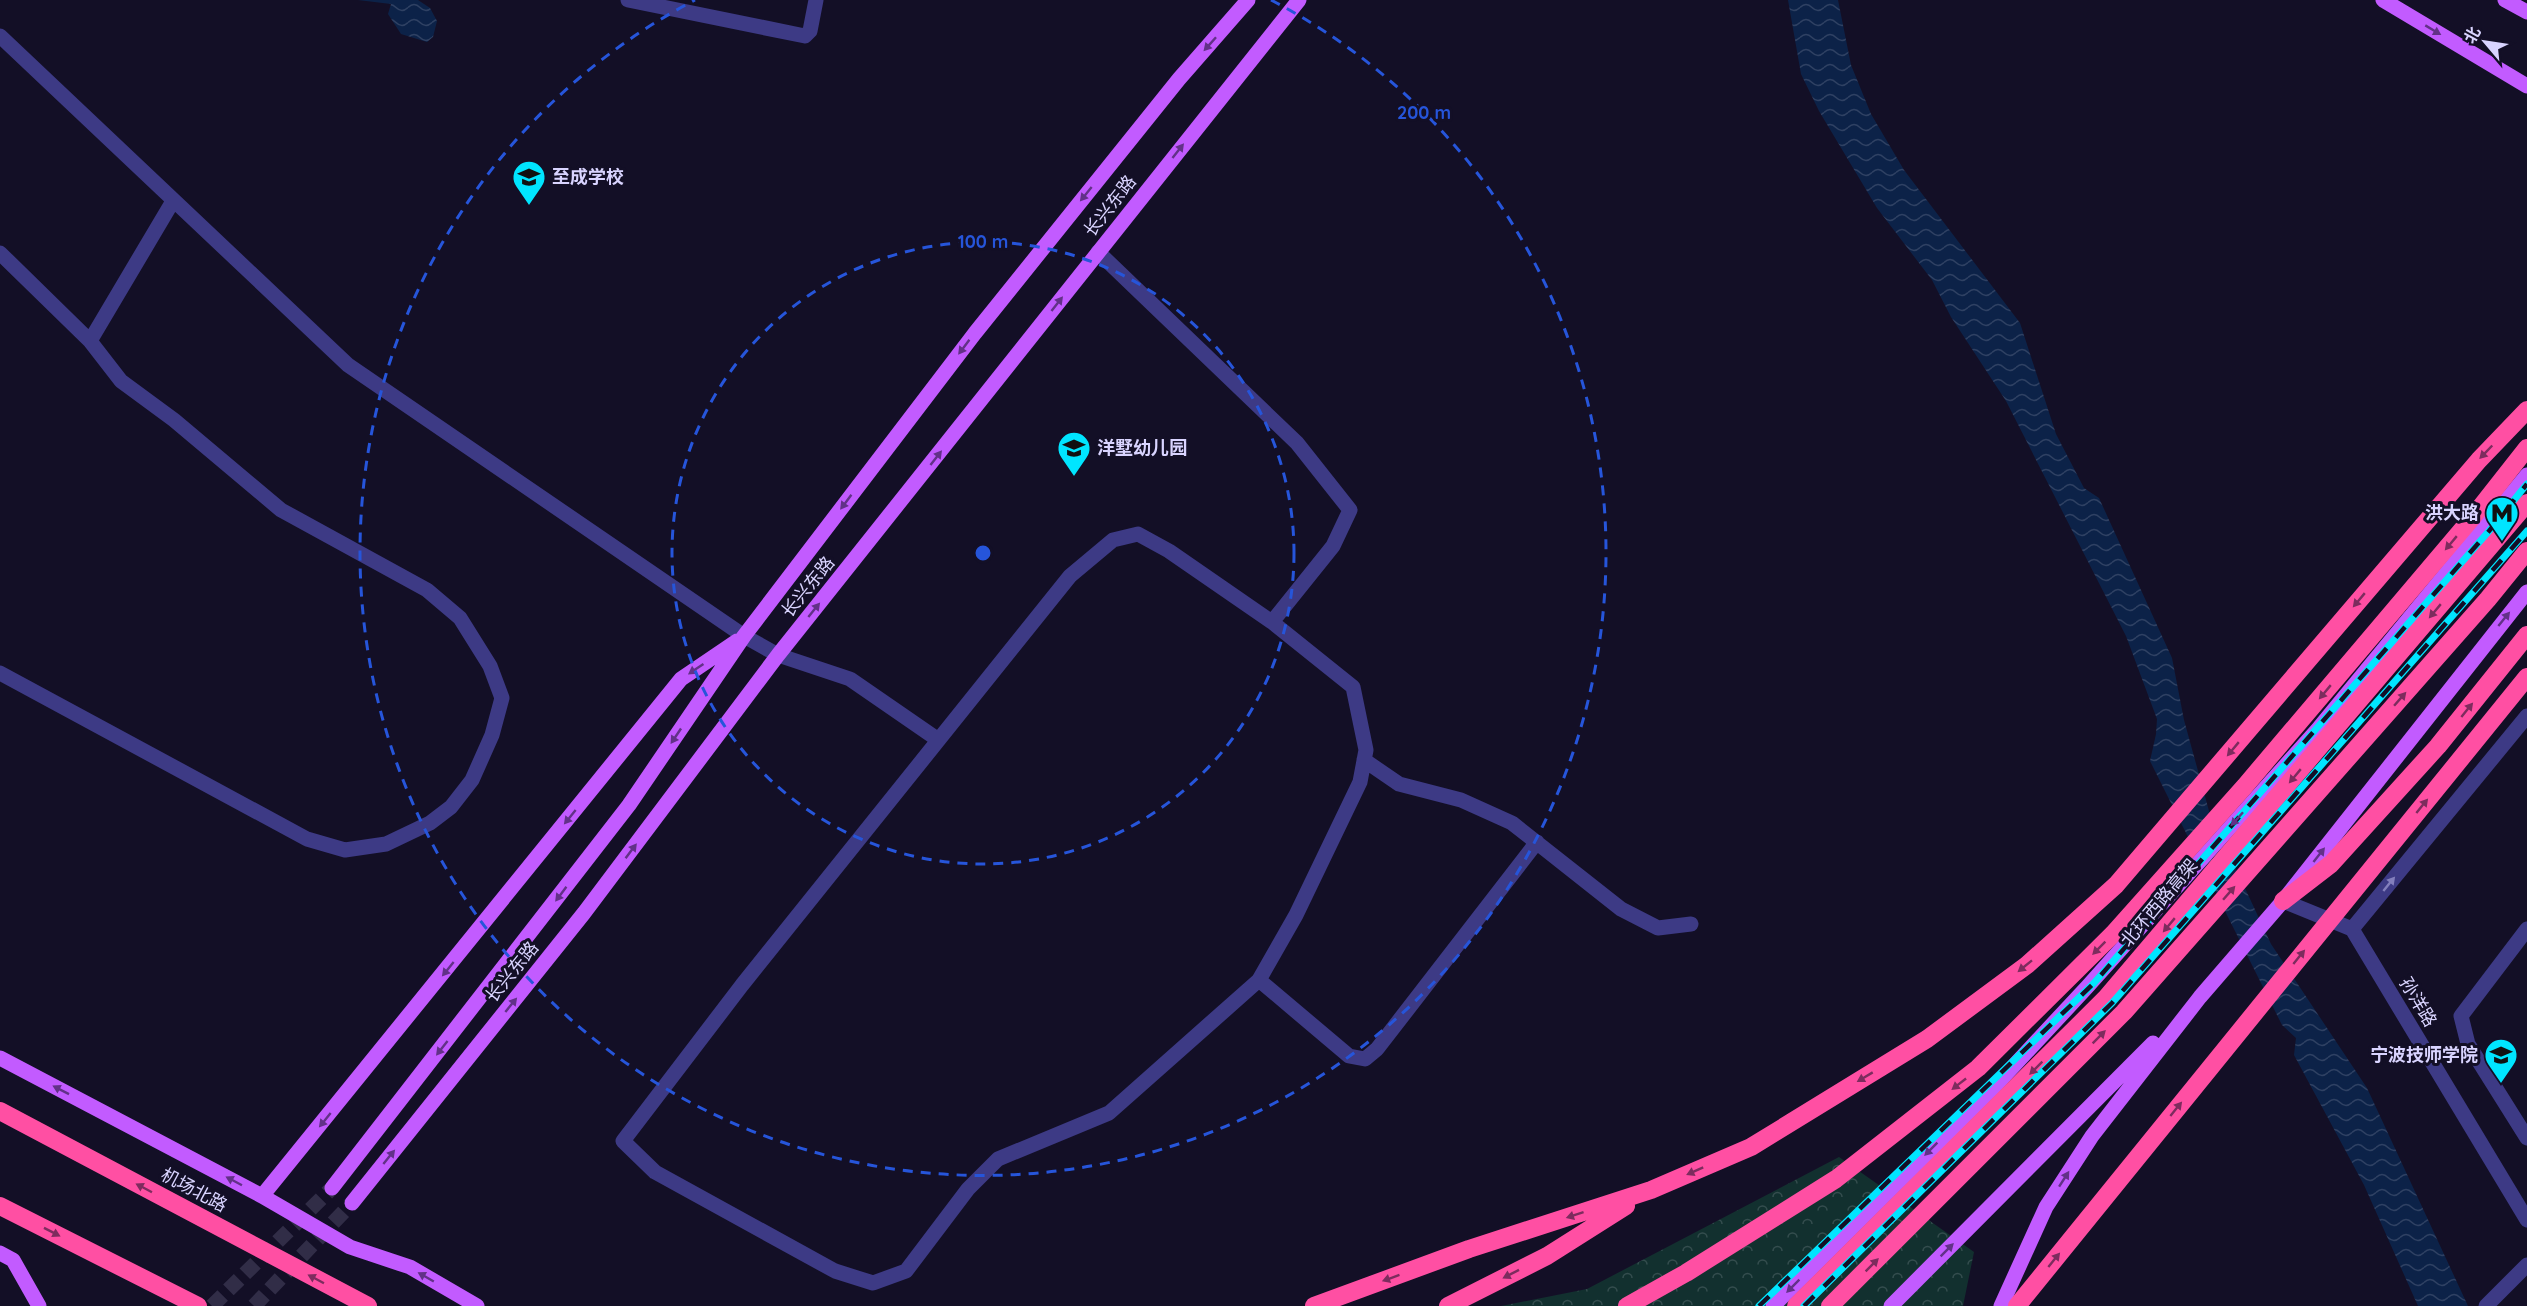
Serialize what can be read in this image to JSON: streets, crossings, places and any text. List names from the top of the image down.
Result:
{
  "streets": {
    "highway": ["北环西路高架", "机场北路"],
    "main road": ["长兴东路"],
    "street": ["孙洋路"]
  },
  "places": {
    "school or university": ["至成学校", "洋墅幼儿园", "宁波技师学院"],
    "metro station": ["洪大路"]
  },
  "north": "top left",
  "rings": ["200 m", "100 m"]
}
